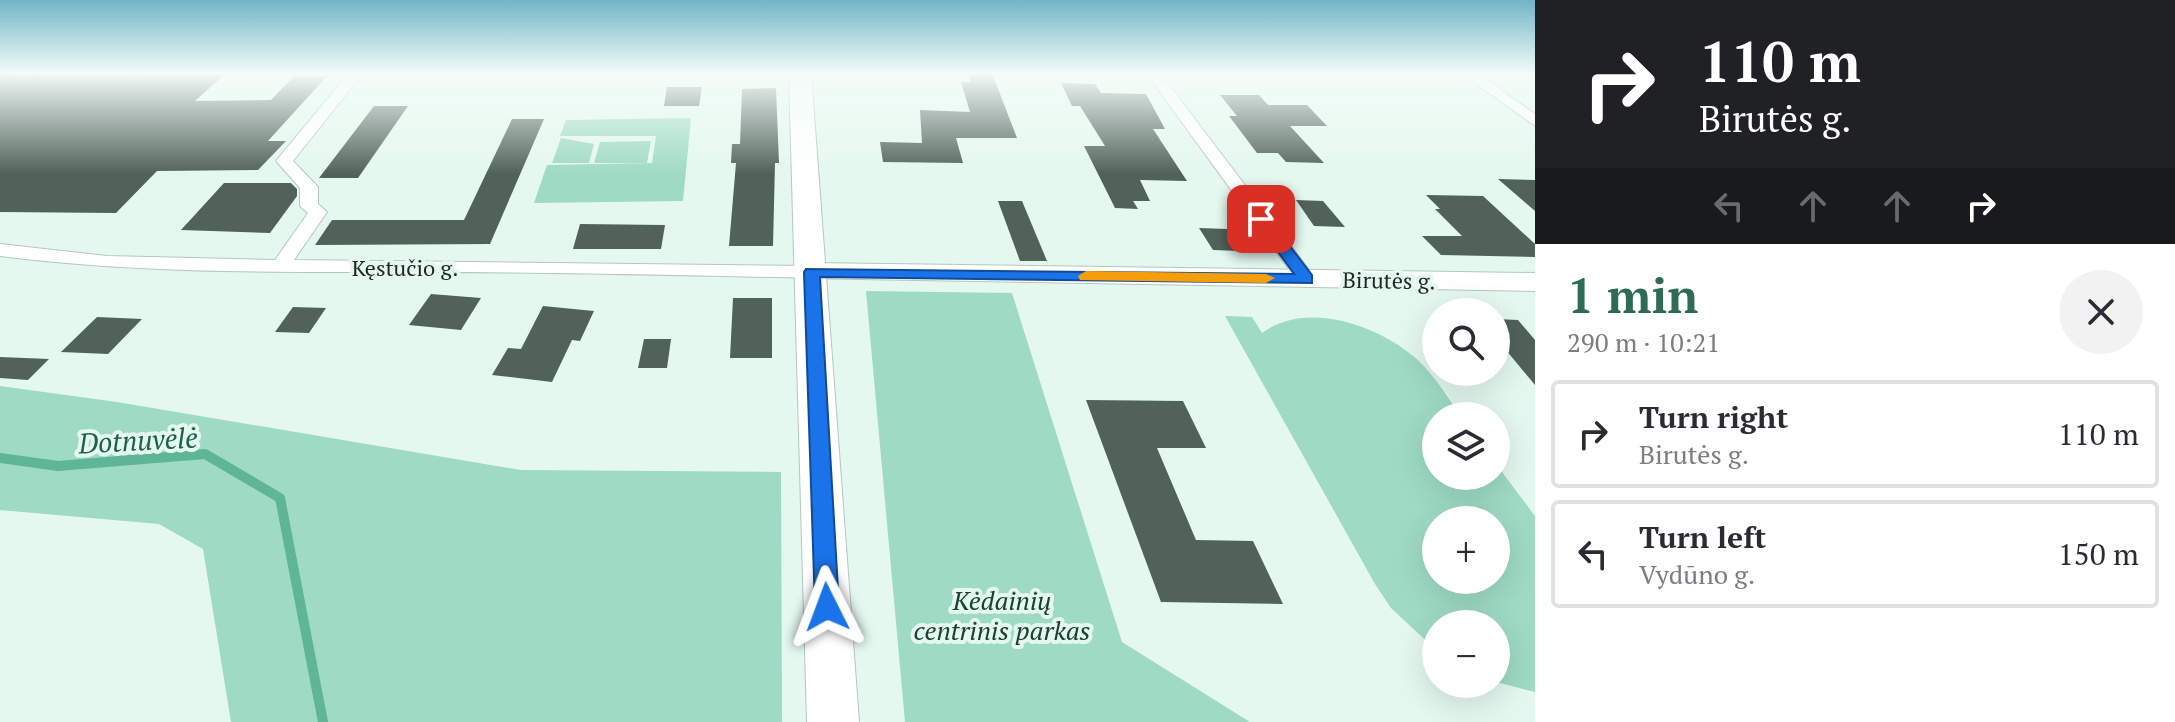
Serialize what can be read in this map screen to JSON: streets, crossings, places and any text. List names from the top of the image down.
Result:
{
  "streets": {
    "street": ["Kęstučio g.", "Birutės g."]
  },
  "crossings": [
    ["Kęstučio g.", "Birutės g."]
  ],
  "water": ["Dotnuvėlė"],
  "parks": ["Kėdainių centrinis parkas"],
  "page": {
    "turn": ["110 m", "Birutės g."],
    "heading": ["1 min", "290 m · 10:21"],
    "map_buttons": ["+", "−"],
    "list": [
      {
        "name": "Turn right",
        "note": "Birutės g.",
        "value": "110 m"
      },
      {
        "name": "Turn left",
        "note": "Vydūno g.",
        "value": "150 m"
      }
    ]
  }
}
